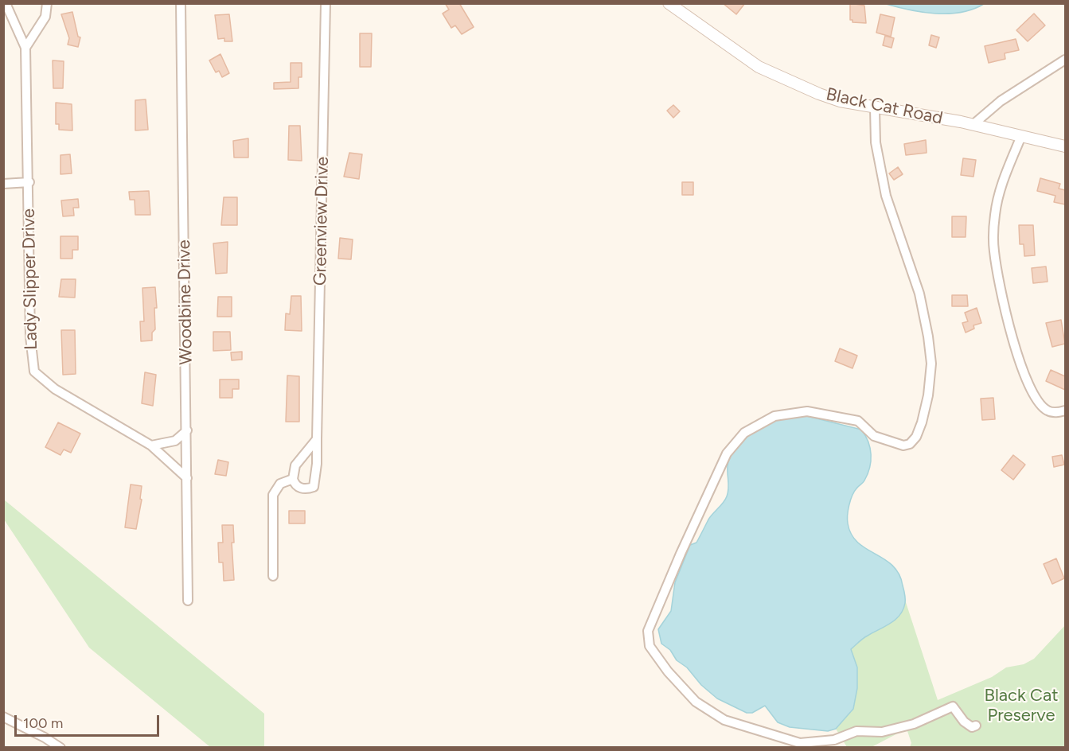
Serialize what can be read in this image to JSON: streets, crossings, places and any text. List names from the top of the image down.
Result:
{
  "streets": {
    "street": [
      "Black Cat Road",
      "Greenview Drive",
      "Lady Slipper Drive",
      "Woodbine Drive"
    ]
  },
  "crossings": [
    ["Lady Slipper Drive", "Woodbine Drive"]
  ],
  "parks": ["Black Cat Preserve"],
  "scale_bar": "100 m"
}
